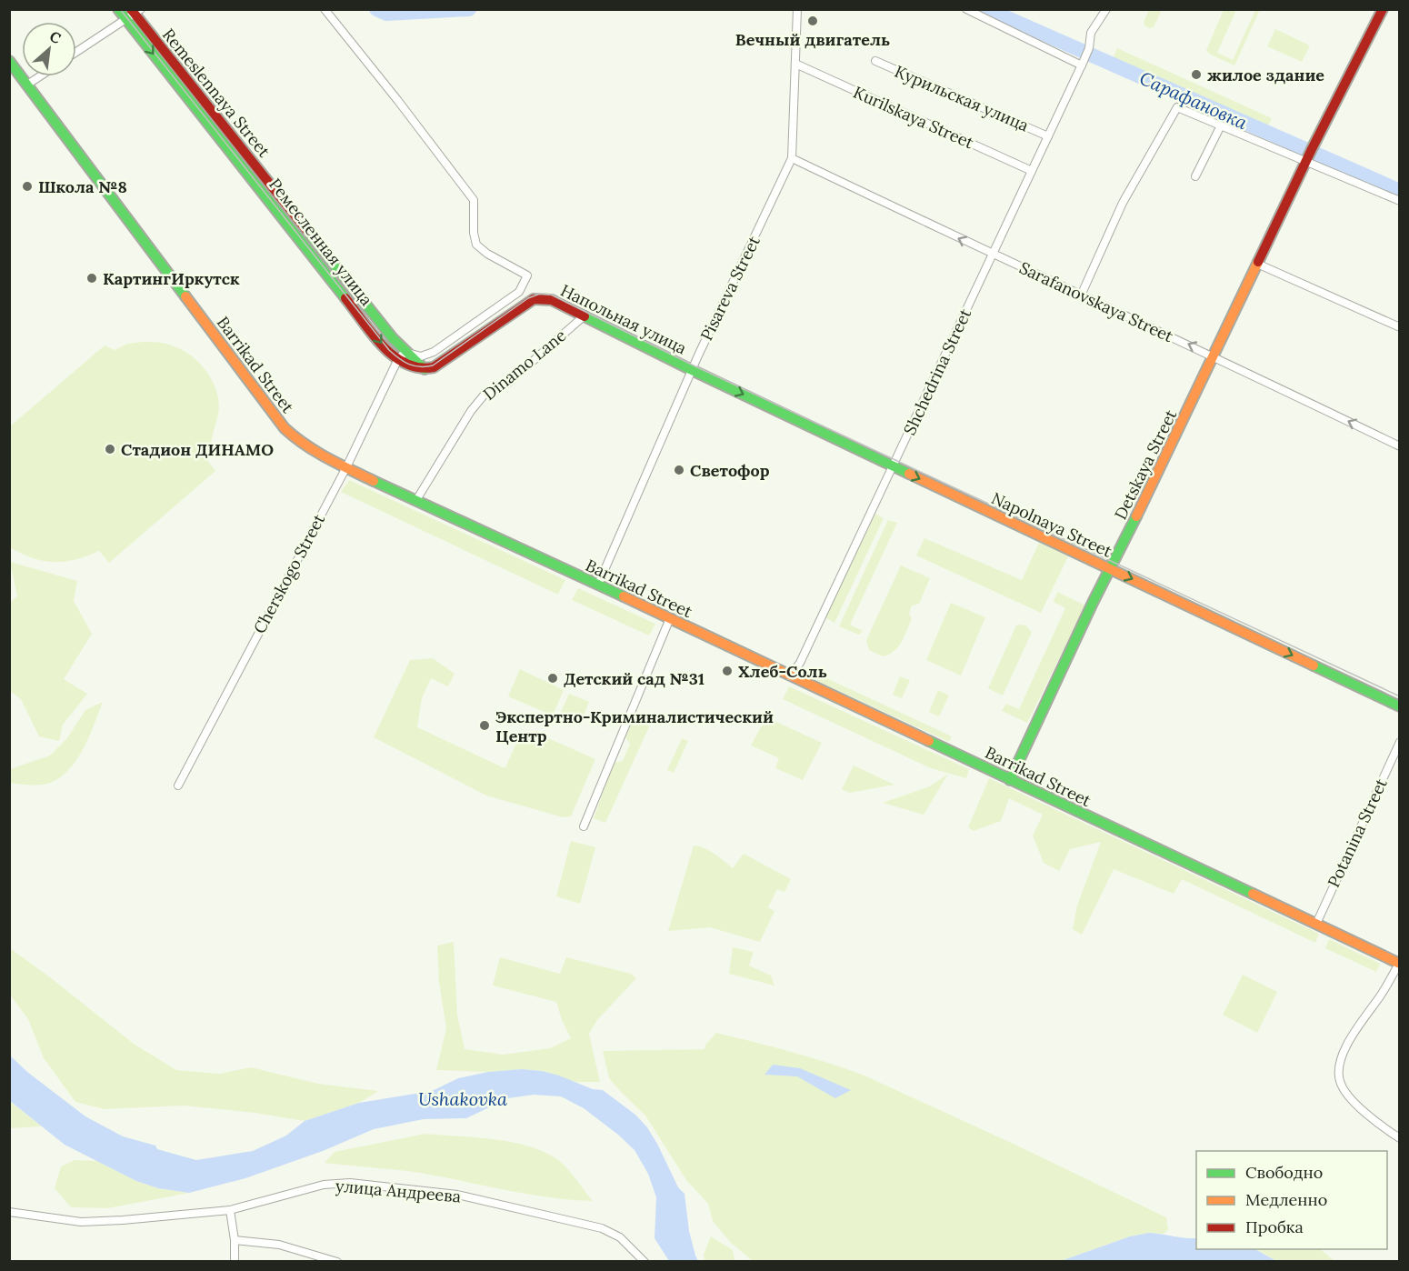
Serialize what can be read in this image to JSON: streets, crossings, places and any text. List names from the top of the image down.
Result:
{
  "streets": {
    "street": [
      "Remeslennaya Street",
      "Курильская улица",
      "Kurilskaya Street",
      "Ремесленная улица",
      "Pisareva Street",
      "Sarafanovskaya Street",
      "Напольная улица",
      "Barrikad Street",
      "Dinamo Lane",
      "Shchedrina Street",
      "Detskaya Street",
      "Napolnaya Street",
      "Cherskogo Street",
      "Potanina Street",
      "улица Андреева"
    ]
  },
  "crossings": [
    ["Remeslennaya Street", "Ремесленная улица"],
    ["Remeslennaya Street", "Напольная улица"],
    ["Remeslennaya Street", "Cherskogo Street"],
    ["Курильская улица", "Shchedrina Street"],
    ["Kurilskaya Street", "Pisareva Street"],
    ["Kurilskaya Street", "Shchedrina Street"],
    ["Ремесленная улица", "Напольная улица"],
    ["Ремесленная улица", "Cherskogo Street"],
    ["Pisareva Street", "Sarafanovskaya Street"],
    ["Pisareva Street", "Напольная улица"],
    ["Pisareva Street", "Barrikad Street"],
    ["Pisareva Street", "Napolnaya Street"],
    ["Sarafanovskaya Street", "Shchedrina Street"],
    ["Sarafanovskaya Street", "Detskaya Street"],
    ["Напольная улица", "Dinamo Lane"],
    ["Напольная улица", "Napolnaya Street"],
    ["Barrikad Street", "Dinamo Lane"],
    ["Barrikad Street", "Shchedrina Street"],
    ["Barrikad Street", "Detskaya Street"],
    ["Barrikad Street", "Cherskogo Street"],
    ["Barrikad Street", "Potanina Street"],
    ["Shchedrina Street", "Napolnaya Street"],
    ["Detskaya Street", "Napolnaya Street"]
  ],
  "one_way": ["Ремесленная улица", "Sarafanovskaya Street", "Napolnaya Street"],
  "water": ["Сарафановка", "Ushakovka"],
  "places": [
    "Вечный двигатель",
    "жилое здание",
    "Школа №8",
    "КартингИркутск",
    "Стадион ДИНАМО",
    "Светофор",
    "Хлеб-Соль",
    "Детский сад №31",
    "Экспертно-Криминалистический Центр"
  ],
  "legend": ["Свободно", "Медленно", "Пробка"],
  "north": "top right"
}
